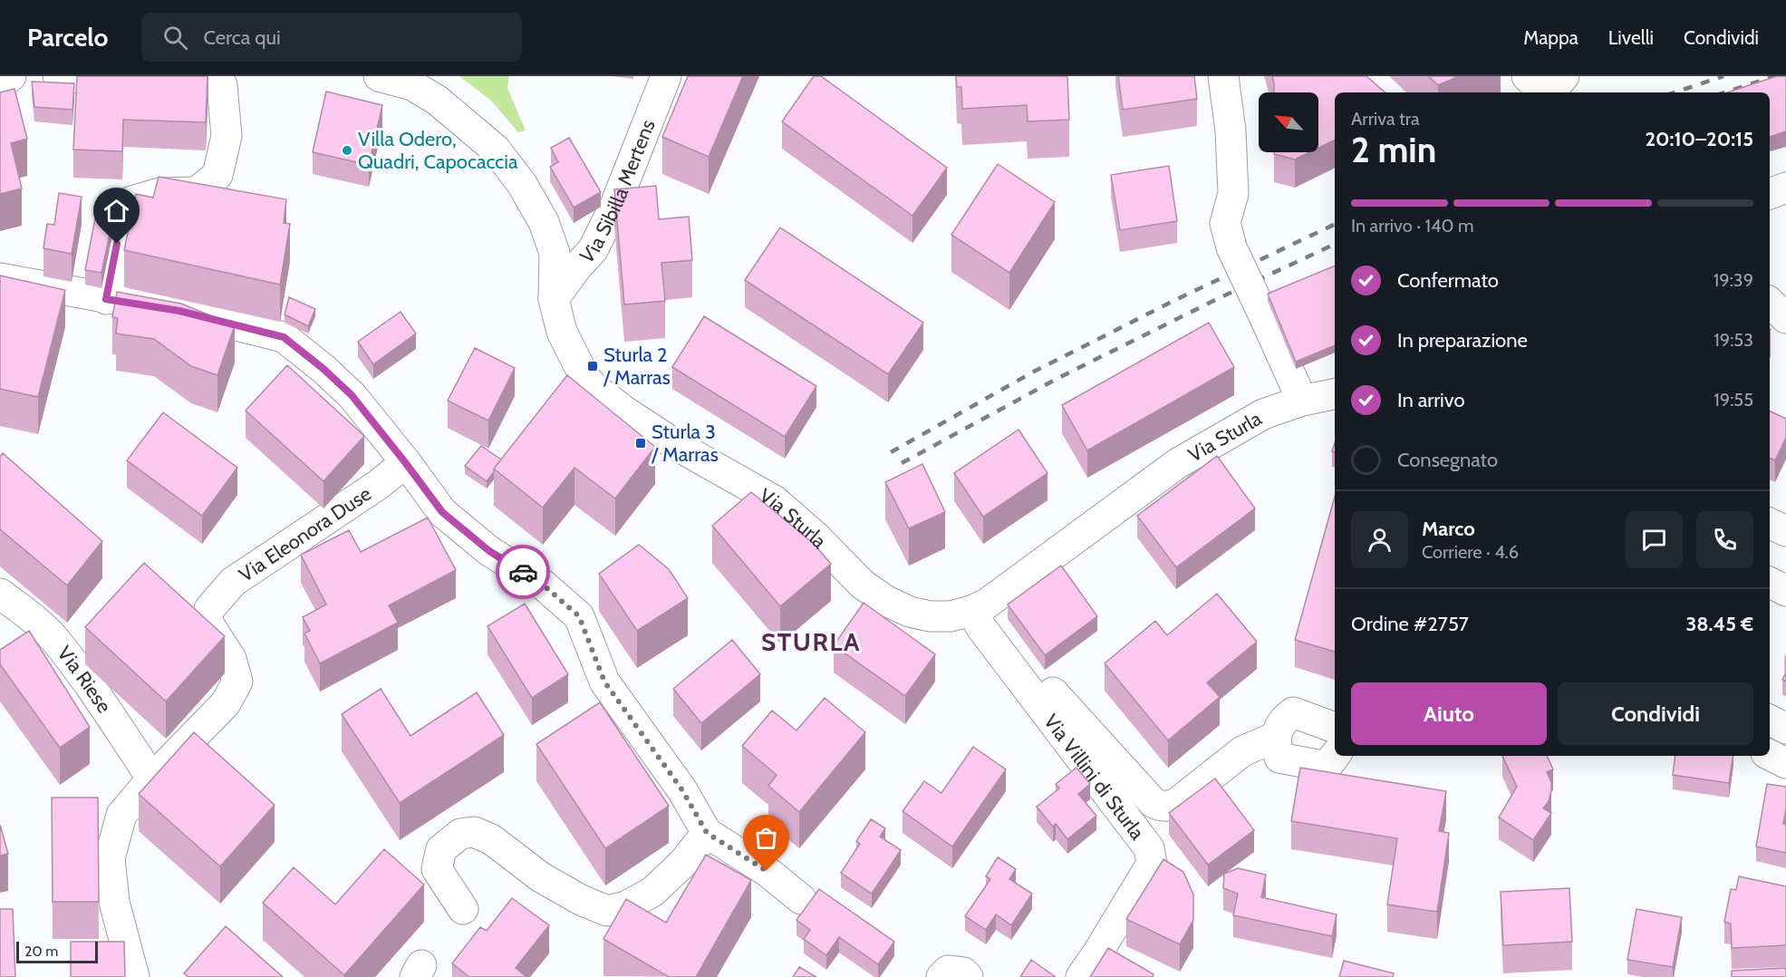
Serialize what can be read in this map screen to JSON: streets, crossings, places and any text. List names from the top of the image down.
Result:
{
  "streets": {
    "street": [
      "Via Sibilla Mertens",
      "Via Sturla",
      "Via Eleonora Duse",
      "Via Riese",
      "Via Villini di Sturla"
    ]
  },
  "crossings": [
    ["Via Sibilla Mertens", "Via Sturla"],
    ["Via Sturla", "Via Villini di Sturla"],
    ["Via Eleonora Duse", "Via Riese"]
  ],
  "districts": ["STURLA"],
  "places": {
    "other": ["Villa Odero, Quadri, Capocaccia"],
    "transit": ["Sturla 2 / Marras", "Sturla 3 / Marras"]
  },
  "scale_bar": "20 m",
  "north": "top left",
  "page": {
    "header": "Parcelo",
    "search": "Cerca qui",
    "nav": ["Mappa", "Livelli", "Condividi"],
    "heading": ["2 min", "Arriva tra", "20:10–20:15"],
    "panel": [
      "Marco",
      "Corriere · 4.6",
      "Ordine #2757",
      "38.45 €"
    ],
    "bar": "In arrivo · 140 m",
    "list": [
      ["Confermato", "19:39"],
      ["In preparazione", "19:53"],
      ["In arrivo", "19:55"],
      "Consegnato"
    ],
    "buttons": ["Aiuto", "Condividi"],
    "scale": "20 m"
  }
}
